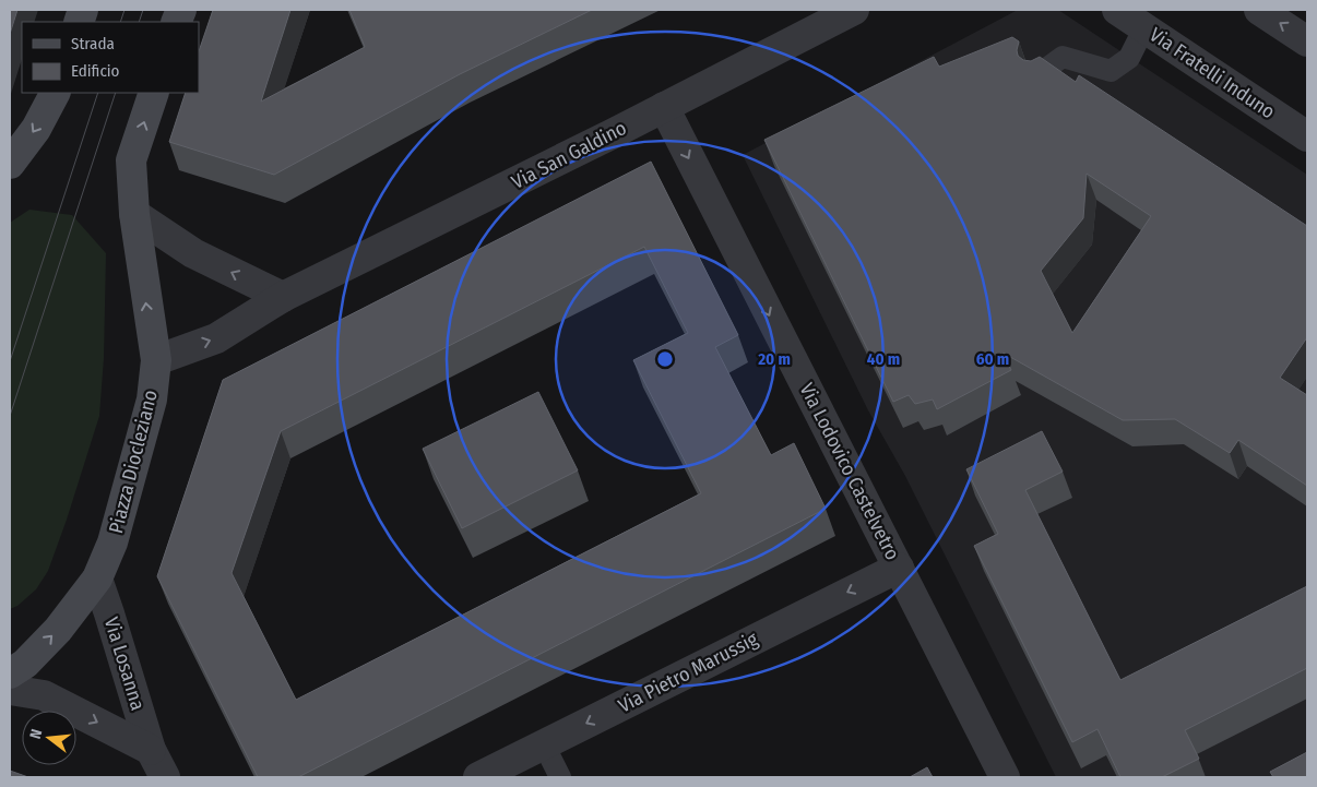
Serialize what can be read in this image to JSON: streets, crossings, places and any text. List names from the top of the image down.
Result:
{
  "streets": {
    "main road": ["Piazza Diocleziano"],
    "street": [
      "Via Fratelli Induno",
      "Via San Galdino",
      "Via Lodovico Castelvetro",
      "Via Losanna",
      "Via Pietro Marussig"
    ]
  },
  "crossings": [
    ["Via San Galdino", "Piazza Diocleziano"],
    ["Via San Galdino", "Via Lodovico Castelvetro"],
    ["Piazza Diocleziano", "Via Losanna"],
    ["Via Lodovico Castelvetro", "Via Pietro Marussig"]
  ],
  "one_way": [
    "Piazza Diocleziano",
    "Via Lodovico Castelvetro",
    "Via Losanna",
    "Via Pietro Marussig"
  ],
  "legend": ["Strada", "Edificio"],
  "north": "left",
  "rings": ["20 m", "40 m", "60 m"]
}
